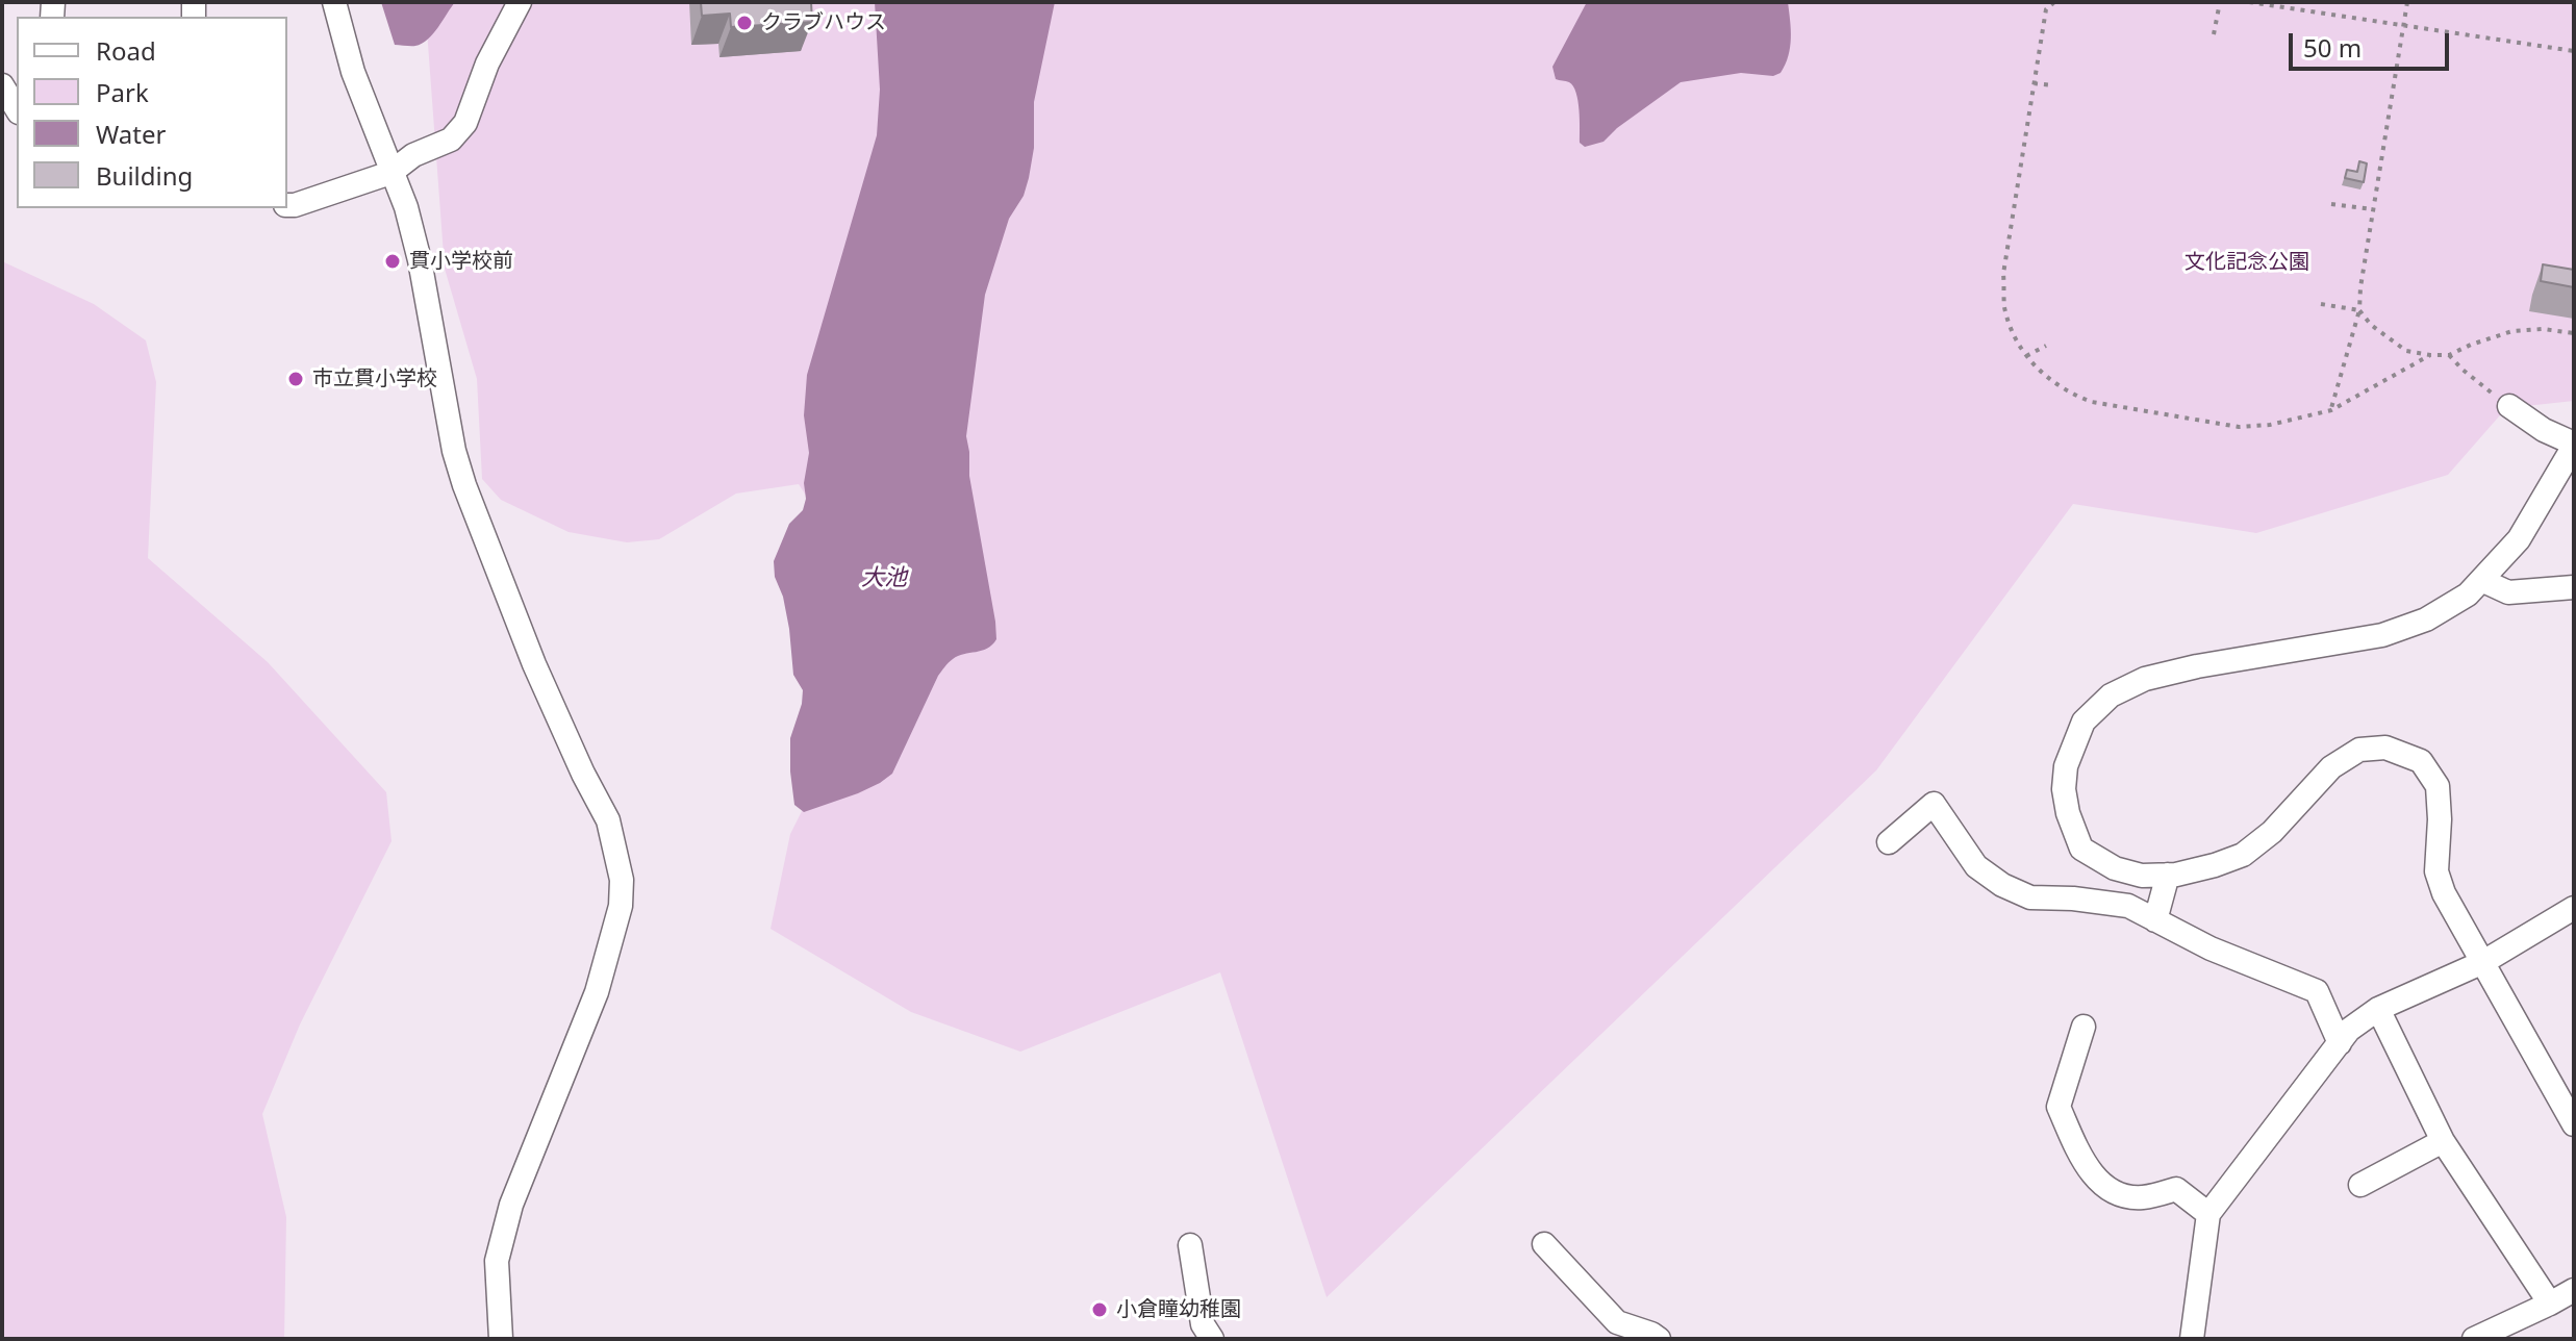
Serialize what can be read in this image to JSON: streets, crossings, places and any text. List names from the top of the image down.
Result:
{
  "water": ["大池"],
  "parks": ["文化記念公園"],
  "places": [
    "クラブハウス",
    "貫小学校前",
    "市立貫小学校",
    "小倉瞳幼稚園"
  ],
  "legend": [
    "Road",
    "Park",
    "Water",
    "Building"
  ],
  "scale_bar": "50 m"
}
